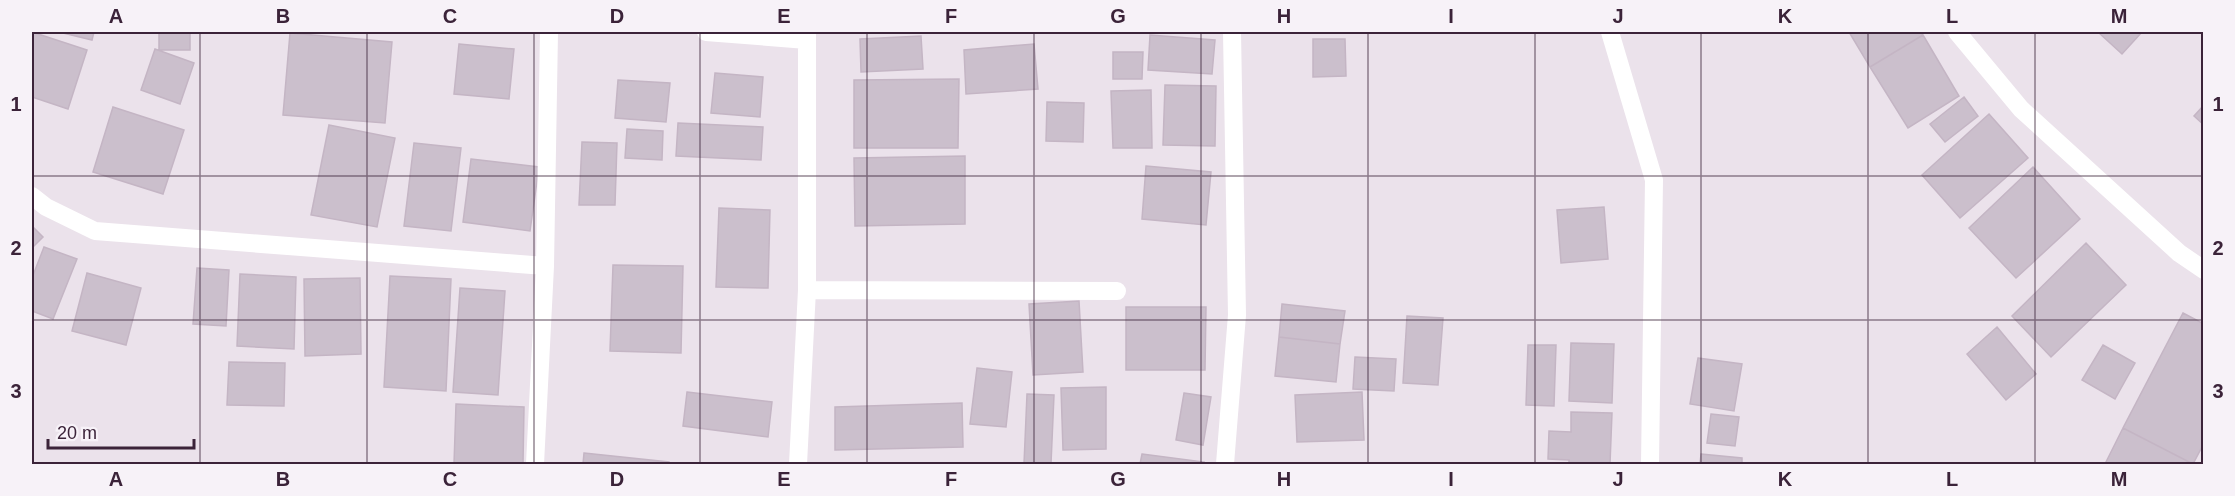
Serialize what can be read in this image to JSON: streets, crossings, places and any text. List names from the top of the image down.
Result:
{
  "scale_bar": "20 m",
  "grid": {
    "columns": [
      "A",
      "B",
      "C",
      "D",
      "E",
      "F",
      "G",
      "H",
      "I",
      "J",
      "K",
      "L",
      "M"
    ],
    "rows": ["1", "2", "3"]
  }
}
